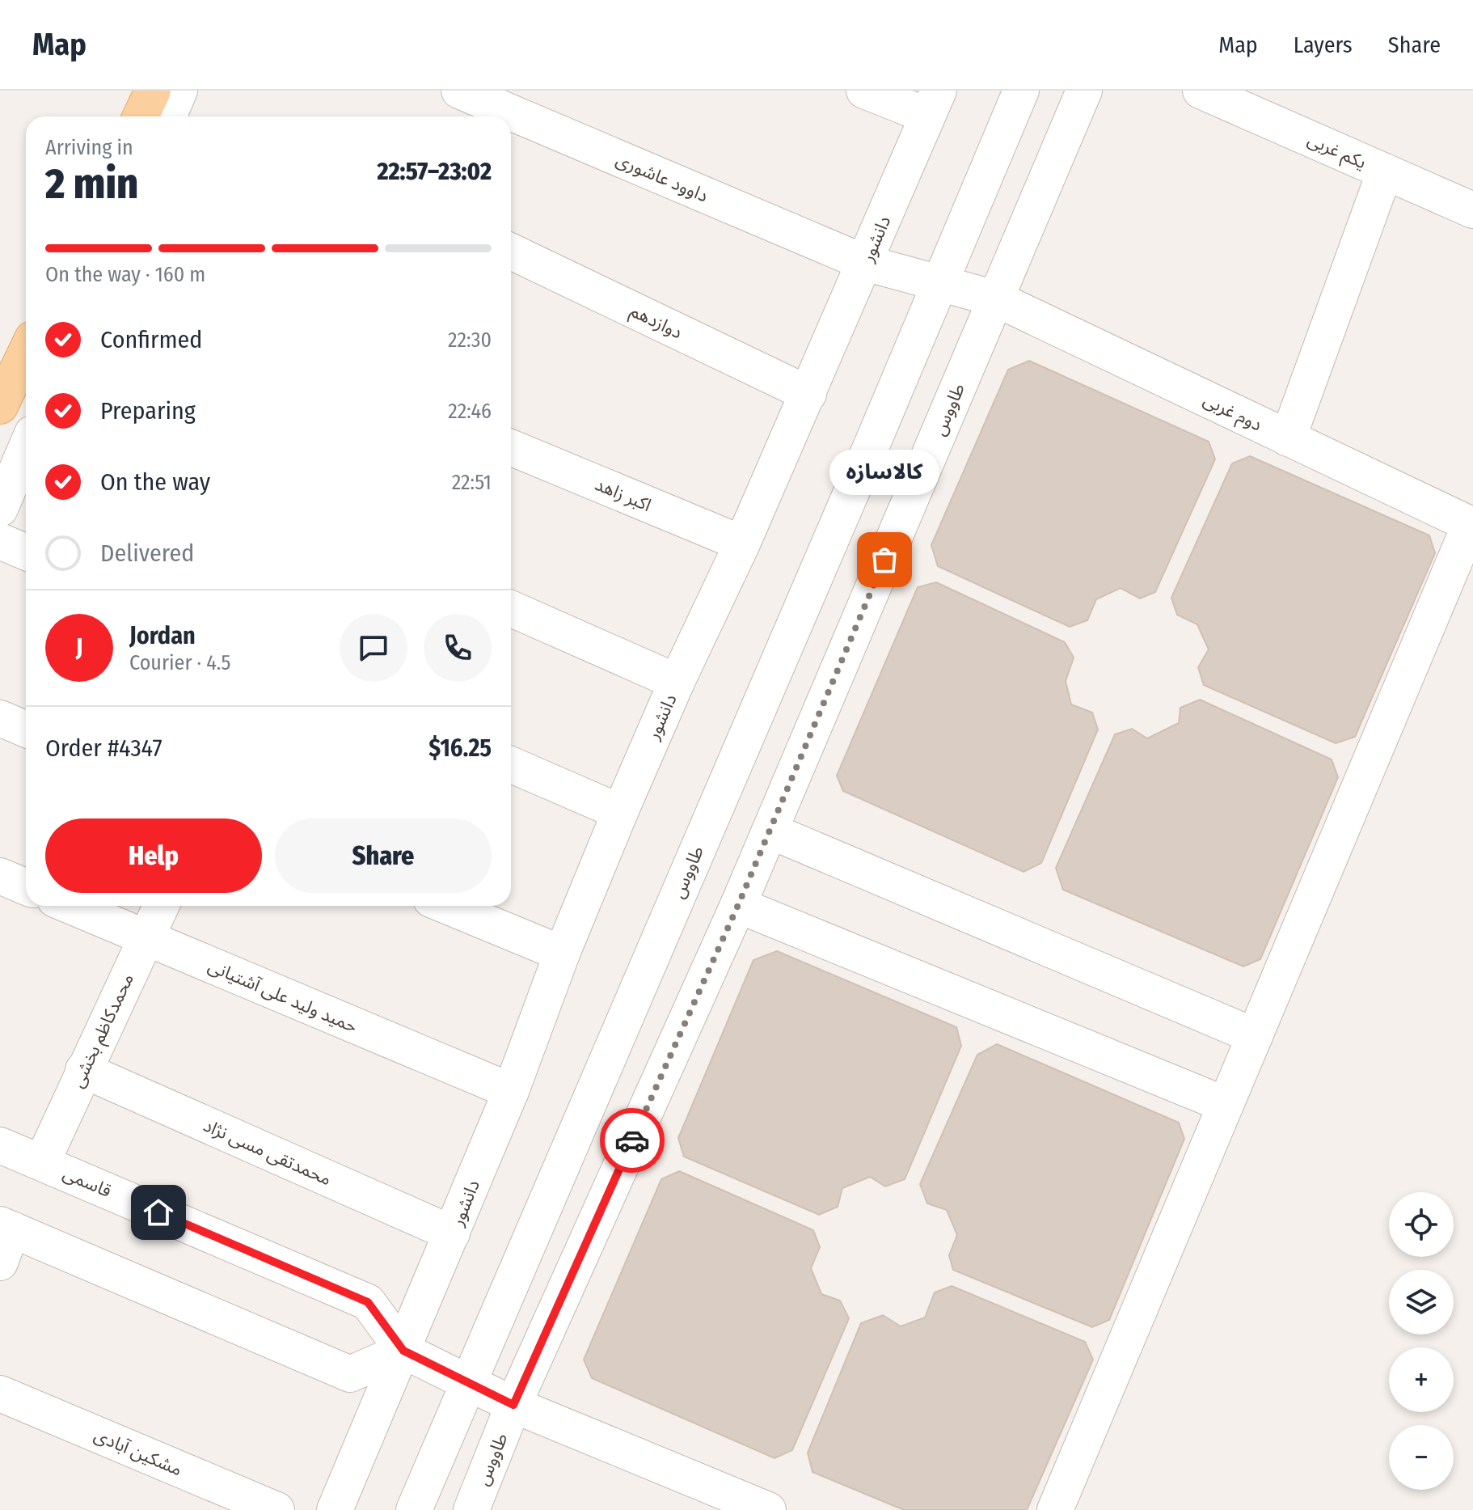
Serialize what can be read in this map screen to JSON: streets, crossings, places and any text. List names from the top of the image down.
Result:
{
  "streets": {
    "street": [
      "یکم غربی",
      "داوود عاشوری",
      "دانشور",
      "دوازدهم",
      "طاووس",
      "دوم غربی",
      "اکبر زاهد",
      "حمید ولید علی آشتیانی",
      "محمدکاظم بخشی",
      "محمدتقی مسی نژاد",
      "قاسمی",
      "مشکین آبادی"
    ]
  },
  "crossings": [
    ["داوود عاشوری", "دانشور"],
    ["داوود عاشوری", "طاووس"],
    ["داوود عاشوری", "دوم غربی"],
    ["دانشور", "دوازدهم"],
    ["دانشور", "اکبر زاهد"],
    ["دانشور", "حمید ولید علی آشتیانی"],
    ["دانشور", "محمدتقی مسی نژاد"],
    ["دانشور", "قاسمی"],
    ["طاووس", "دوم غربی"],
    ["طاووس", "قاسمی"],
    ["حمید ولید علی آشتیانی", "محمدکاظم بخشی"],
    ["محمدکاظم بخشی", "محمدتقی مسی نژاد"],
    ["محمدکاظم بخشی", "قاسمی"]
  ],
  "places": ["کالاسازه"],
  "page": {
    "header": "Map",
    "nav": ["Map", "Layers", "Share"],
    "heading": ["2 min", "Arriving in", "22:57–23:02"],
    "panel": [
      "Jordan",
      "Courier · 4.5",
      "Order #4347",
      "$16.25"
    ],
    "bar": "On the way · 160 m",
    "list": [
      ["Confirmed", "22:30"],
      ["Preparing", "22:46"],
      ["On the way", "22:51"],
      "Delivered"
    ],
    "bubble": "کالاسازه",
    "round": "J",
    "buttons": ["Help", "Share"],
    "map_buttons": ["+", "−"]
  }
}
